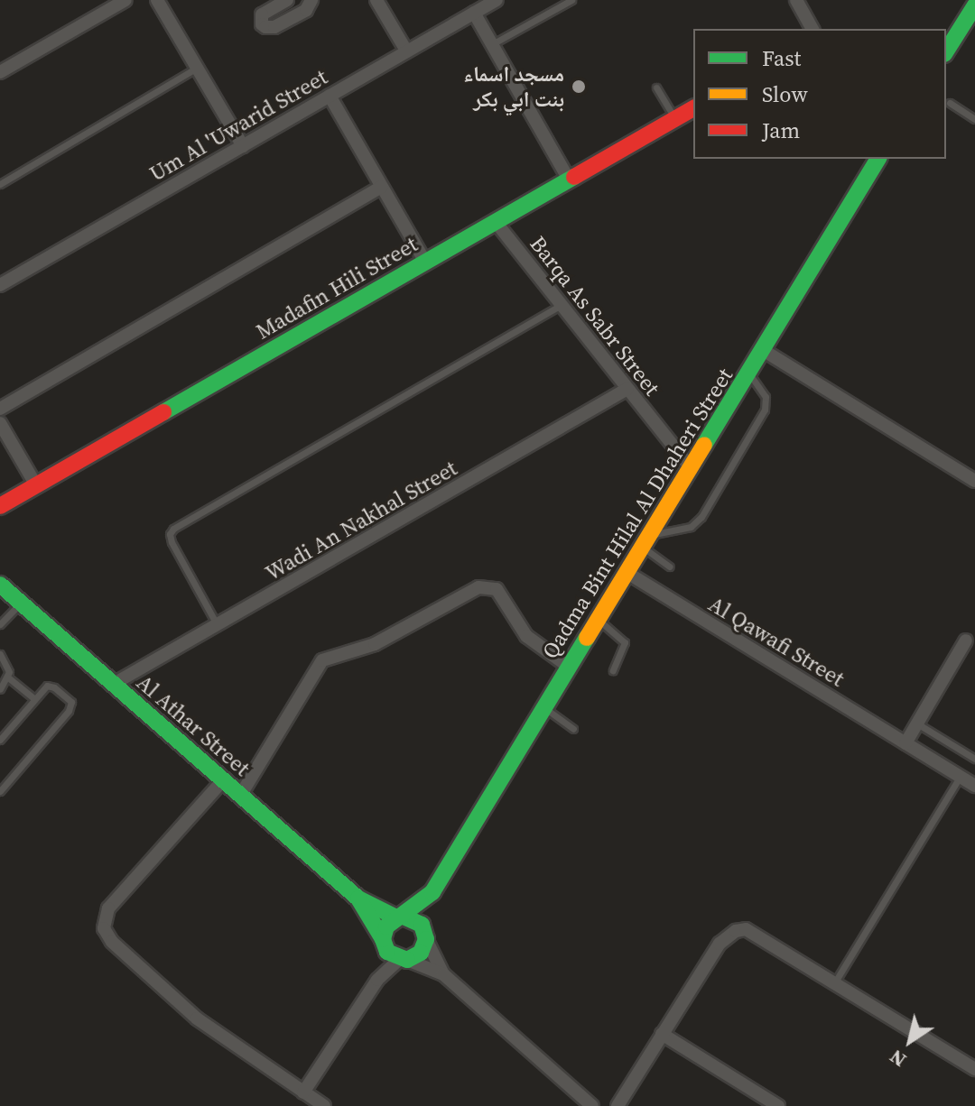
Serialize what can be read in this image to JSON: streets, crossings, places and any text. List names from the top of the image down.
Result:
{
  "streets": {
    "street": [
      "Um Al 'Uwarid Street",
      "Madafin Hili Street",
      "Barqa As Sabr Street",
      "Qadma Bint Hilal Al Dhaheri Street",
      "Wadi An Nakhal Street",
      "Al Qawafi Street",
      "Al Athar Street"
    ]
  },
  "crossings": [
    ["Madafin Hili Street", "Barqa As Sabr Street"],
    ["Barqa As Sabr Street", "Qadma Bint Hilal Al Dhaheri Street"],
    ["Barqa As Sabr Street", "Wadi An Nakhal Street"],
    ["Qadma Bint Hilal Al Dhaheri Street", "Al Qawafi Street"],
    ["Qadma Bint Hilal Al Dhaheri Street", "Al Athar Street"],
    ["Wadi An Nakhal Street", "Al Athar Street"]
  ],
  "places": ["مسجد اسماء بنت ابي بكر"],
  "legend": ["Fast", "Slow", "Jam"],
  "north": "bottom left"
}
